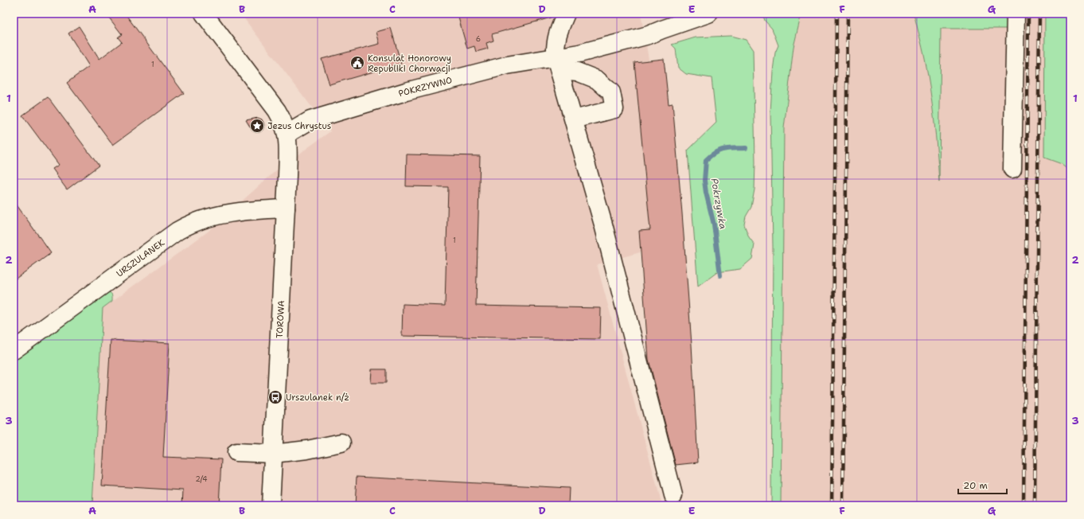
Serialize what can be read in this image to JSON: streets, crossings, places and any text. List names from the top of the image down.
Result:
{
  "streets": {
    "street": ["POKRZYWNO", "URSZULANEK", "TOROWA"]
  },
  "crossings": [
    ["POKRZYWNO", "TOROWA"],
    ["URSZULANEK", "TOROWA"]
  ],
  "water": ["Pokrzywka"],
  "places": {
    "public building": ["Konsulat Honorowy Republiki Chorwacji"],
    "place": ["Jezus Chrystus"],
    "bus stop": ["Urszulanek n/ż"]
  },
  "house_numbers": [
    "6",
    "1",
    "1",
    "2/4"
  ],
  "scale_bar": "20 m",
  "grid": {
    "columns": [
      "A",
      "B",
      "C",
      "D",
      "E",
      "F",
      "G"
    ],
    "rows": ["1", "2", "3"]
  }
}
